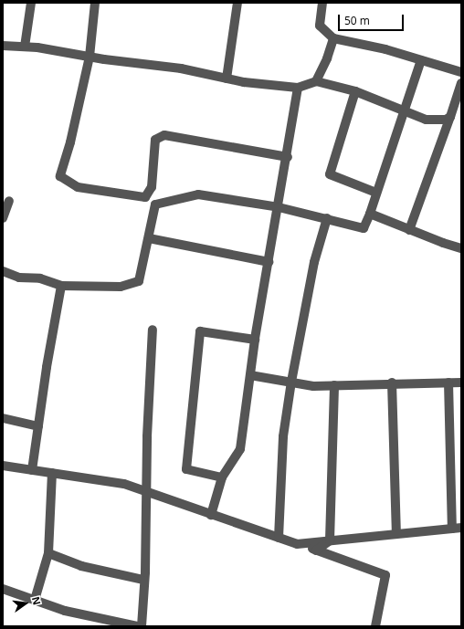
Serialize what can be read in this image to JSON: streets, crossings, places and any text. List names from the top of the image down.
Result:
{
  "scale_bar": "50 m",
  "north": "right"
}
